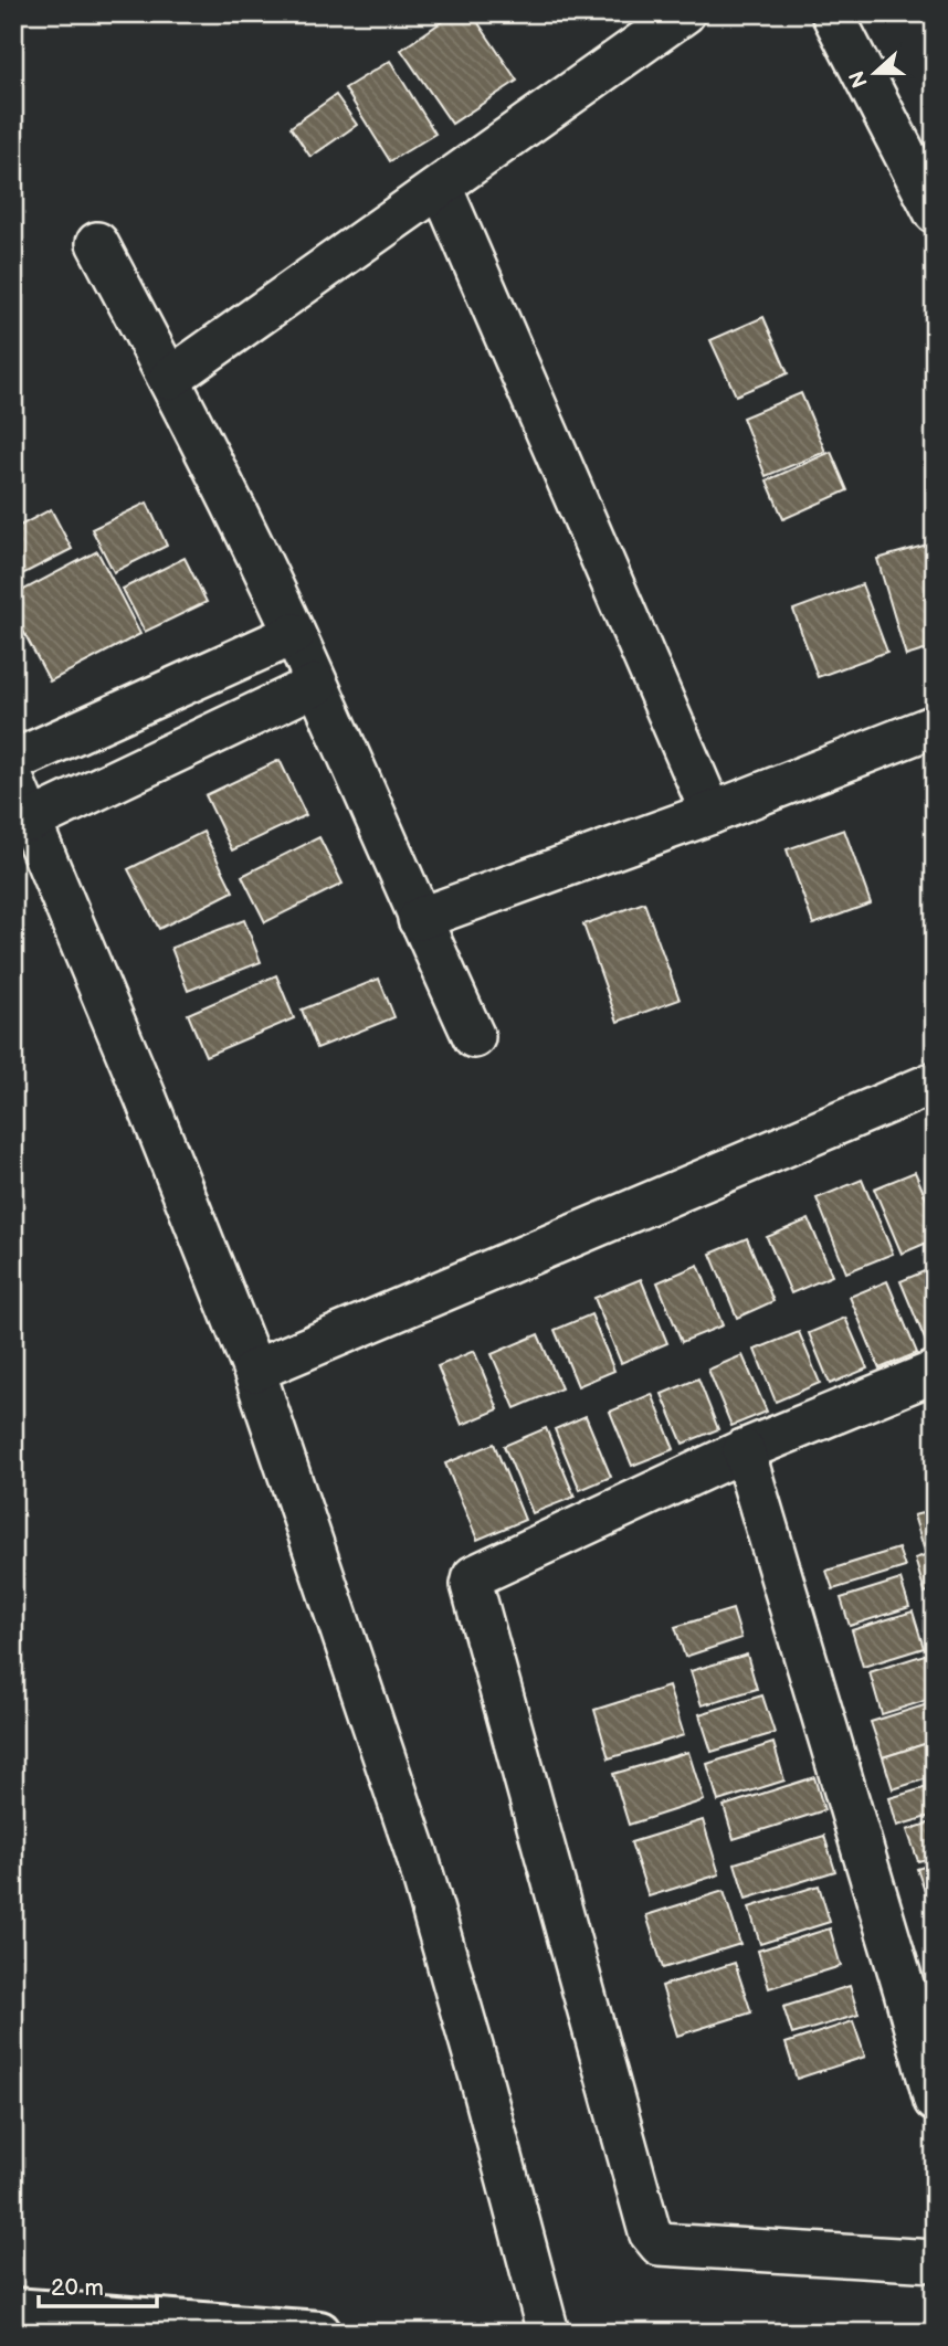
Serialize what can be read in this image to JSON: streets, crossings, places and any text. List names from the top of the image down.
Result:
{
  "scale_bar": "20 m",
  "north": "left"
}
